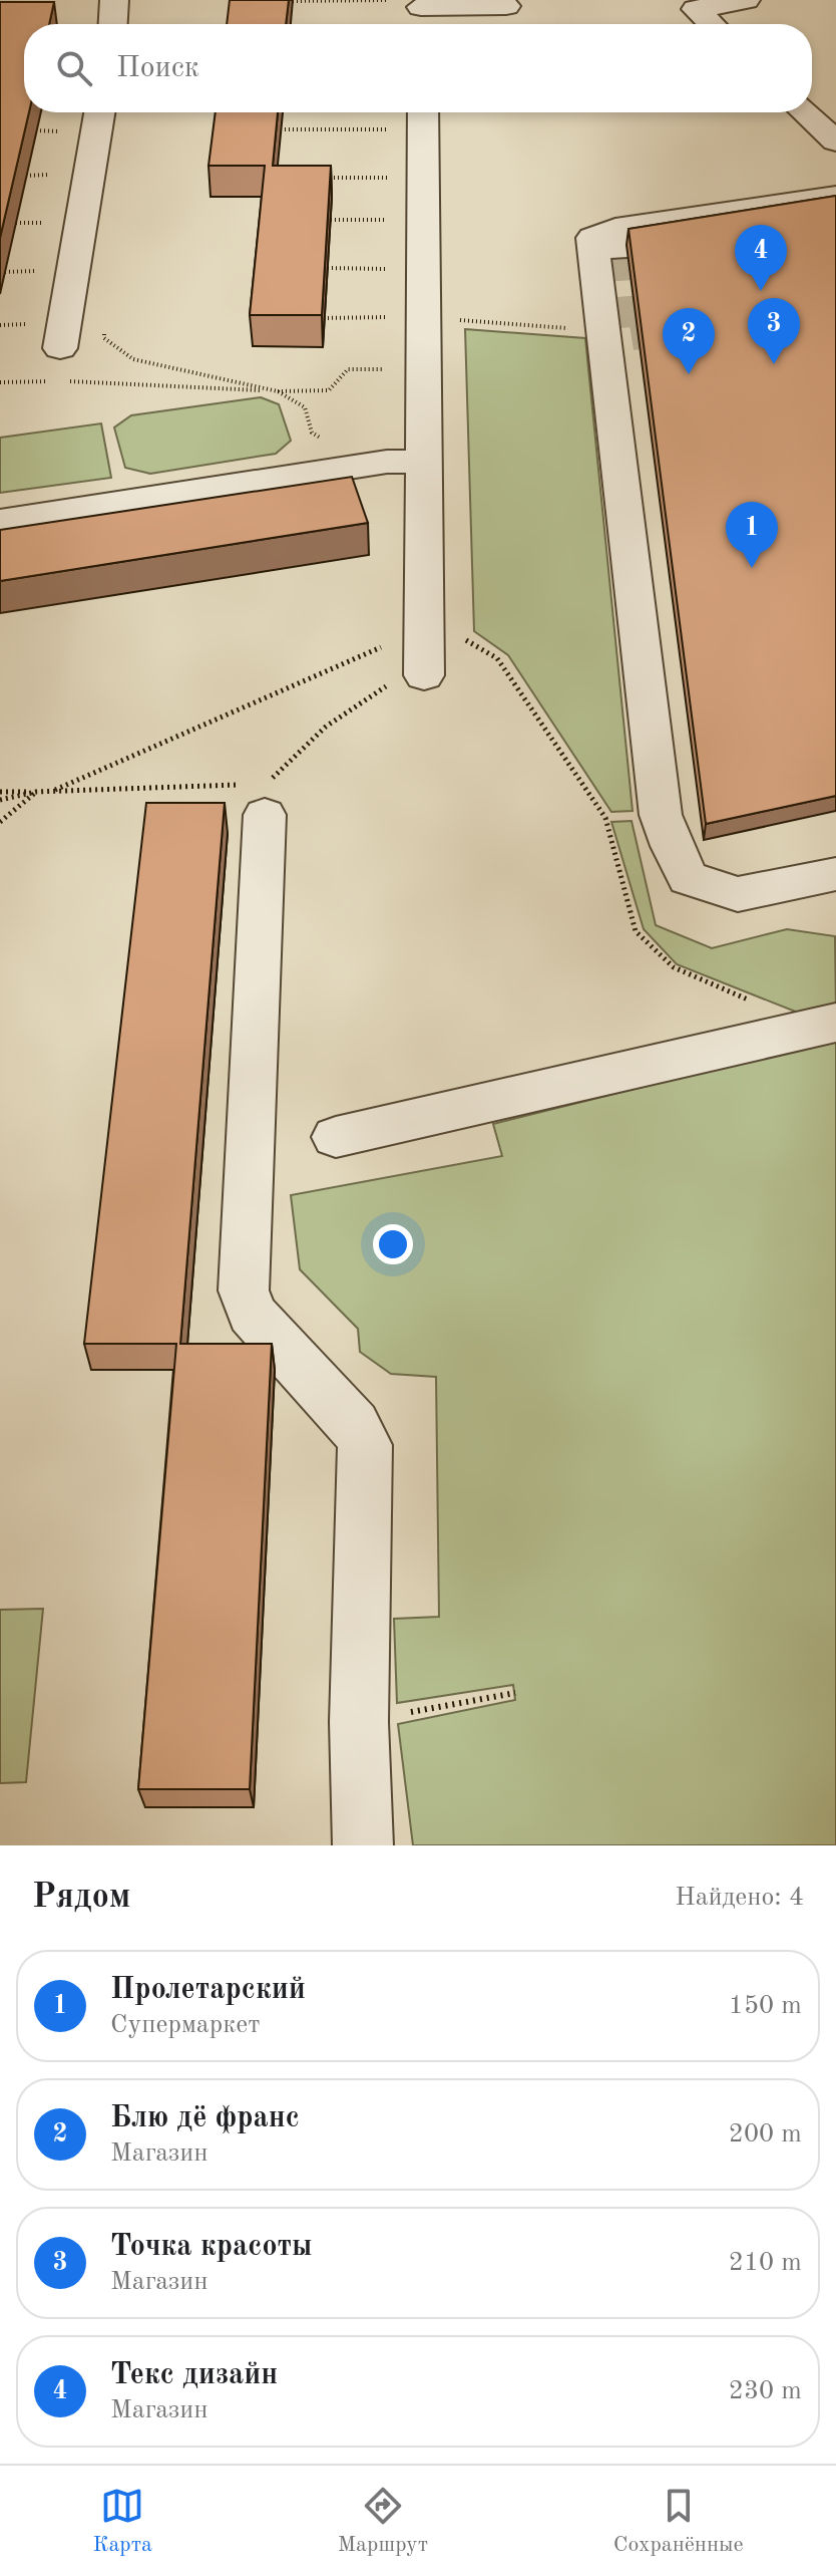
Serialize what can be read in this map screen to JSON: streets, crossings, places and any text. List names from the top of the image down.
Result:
{
  "page": {
    "search": "Поиск",
    "pins": [
      "4",
      "3",
      "2",
      "1"
    ],
    "heading": ["Рядом", "Найдено: 4"],
    "list": [
      {
        "mark": "1",
        "name": "Пролетарский",
        "note": "Супермаркет",
        "value": "150 m"
      },
      {
        "mark": "2",
        "name": "Блю дё франс",
        "note": "Магазин",
        "value": "200 m"
      },
      {
        "mark": "3",
        "name": "Точка красоты",
        "note": "Магазин",
        "value": "210 m"
      },
      {
        "mark": "4",
        "name": "Текс дизайн",
        "note": "Магазин",
        "value": "230 m"
      }
    ],
    "nav": ["Карта", "Маршрут", "Сохранённые"]
  }
}
